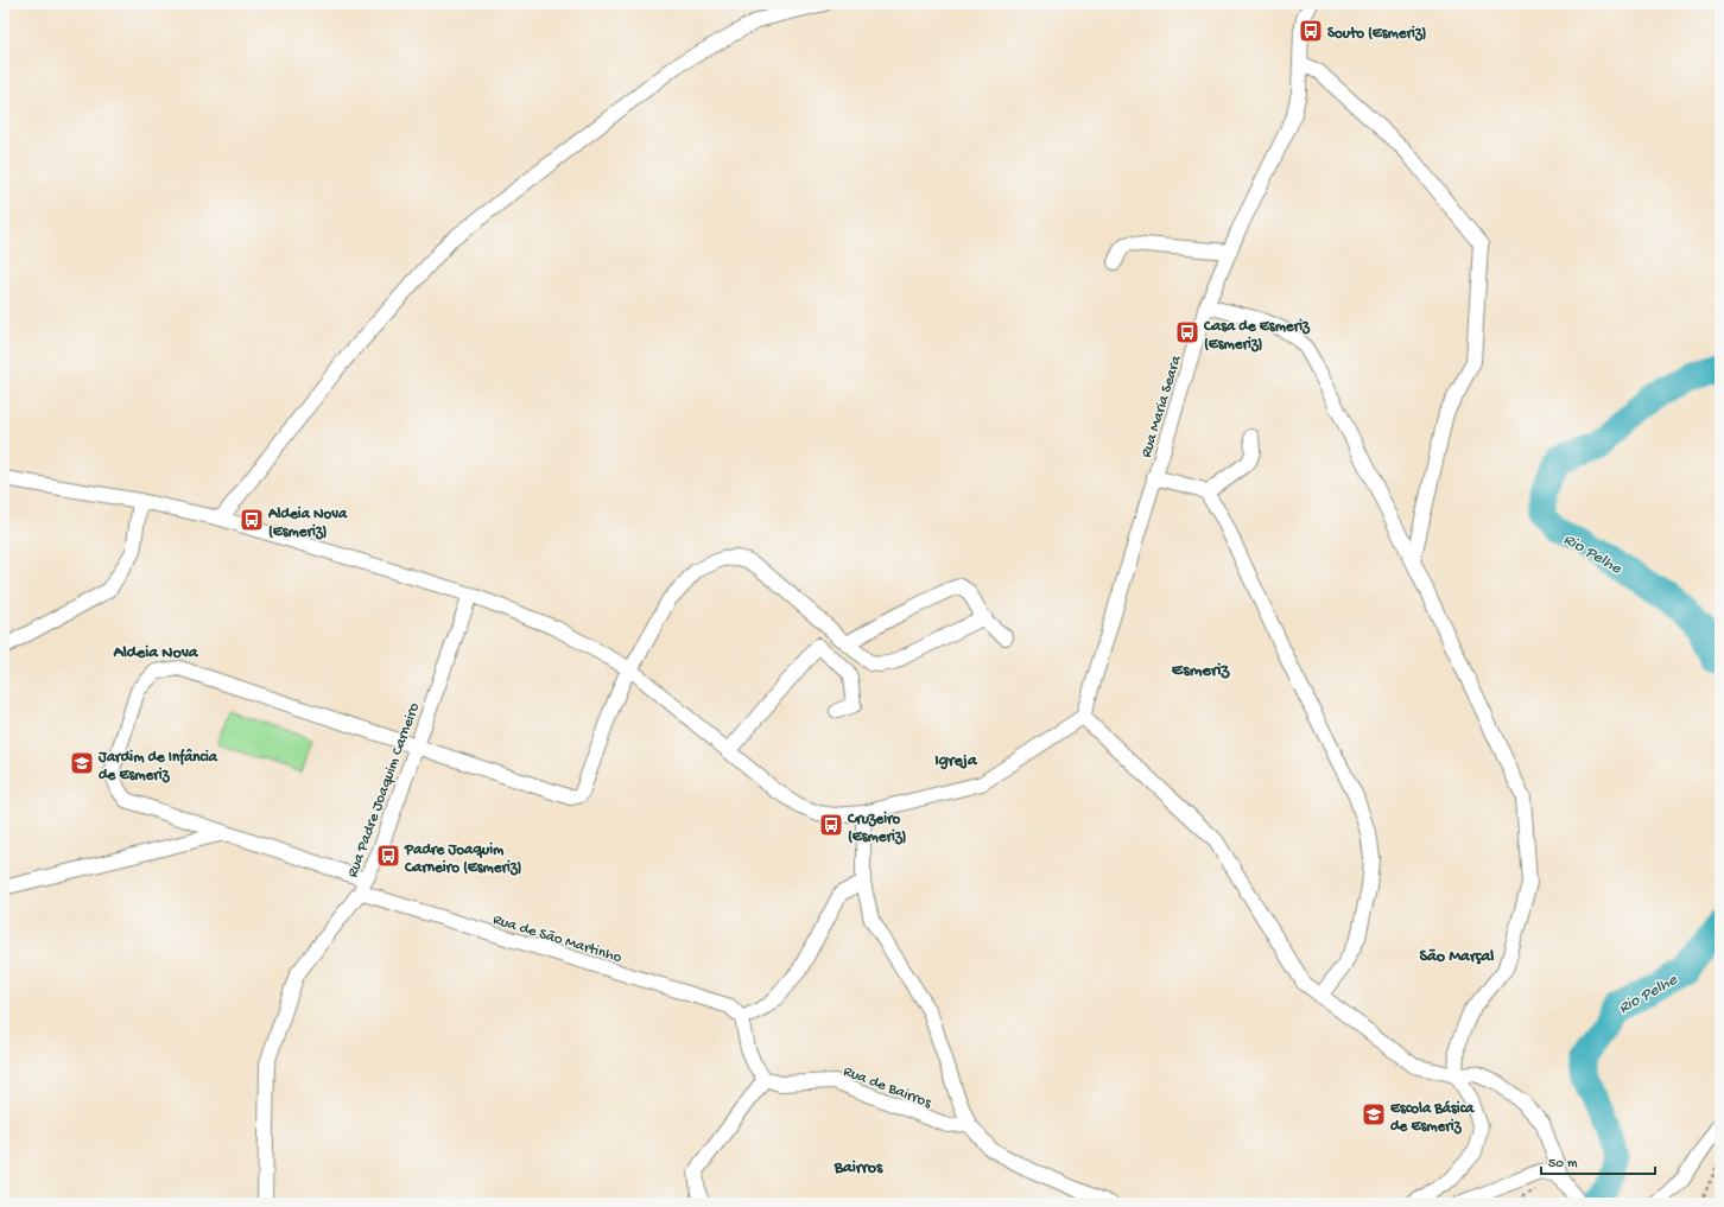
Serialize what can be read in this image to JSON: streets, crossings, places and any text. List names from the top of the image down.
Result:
{
  "streets": {
    "street": [
      "Rua Maria Seara",
      "Rua Padre Joaquim Carneiro",
      "Rua de São Martinho",
      "Rua de Bairros"
    ]
  },
  "crossings": [
    ["Rua Padre Joaquim Carneiro", "Rua de São Martinho"]
  ],
  "districts": [
    "Aldeia Nova",
    "Esmeriz",
    "Igreja",
    "São Marçal",
    "Bairros"
  ],
  "water": ["Rio Pelhe"],
  "places": {
    "bus stop": [
      "Souto (Esmeriz)",
      "Casa de Esmeriz (Esmeriz)",
      "Aldeia Nova (Esmeriz)",
      "Cruzeiro (Esmeriz)",
      "Padre Joaquim Carneiro (Esmeriz)"
    ],
    "school or university": ["Jardim de Infância de Esmeriz", "Escola Básica de Esmeriz"]
  },
  "scale_bar": "50 m"
}
